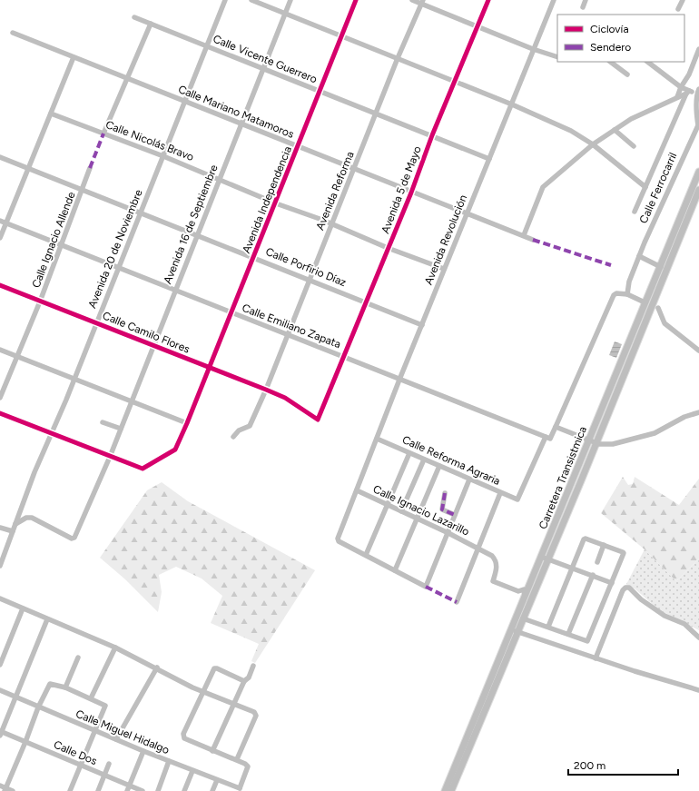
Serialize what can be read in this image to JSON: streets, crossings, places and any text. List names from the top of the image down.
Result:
{
  "streets": {
    "main road": ["Carretera Transistmica"],
    "street": [
      "Calle Vicente Guerrero",
      "Calle Mariano Matamoros",
      "Calle Nicolás Bravo",
      "Calle Ferrocarril",
      "Avenida 5 de Mayo",
      "Avenida Reforma",
      "Avenida Independencia",
      "Avenida 16 de Septiembre",
      "Calle Ignacio Allende",
      "Avenida Revolución",
      "Avenida 20 de Noviembre",
      "Calle Porfirio Díaz",
      "Calle Emiliano Zapata",
      "Calle Camilo Flores",
      "Calle Reforma Agraria",
      "Calle Ignacio Lazarillo",
      "Calle Miguel Hidalgo",
      "Calle Dos"
    ]
  },
  "crossings": [
    ["Calle Vicente Guerrero", "Avenida 5 de Mayo"],
    ["Calle Vicente Guerrero", "Avenida Reforma"],
    ["Calle Vicente Guerrero", "Avenida Independencia"],
    ["Calle Vicente Guerrero", "Avenida 16 de Septiembre"],
    ["Calle Vicente Guerrero", "Avenida Revolución"],
    ["Calle Vicente Guerrero", "Avenida 20 de Noviembre"],
    ["Calle Mariano Matamoros", "Avenida 5 de Mayo"],
    ["Calle Mariano Matamoros", "Avenida Reforma"],
    ["Calle Mariano Matamoros", "Avenida Independencia"],
    ["Calle Mariano Matamoros", "Avenida 16 de Septiembre"],
    ["Calle Mariano Matamoros", "Avenida Revolución"],
    ["Calle Mariano Matamoros", "Avenida 20 de Noviembre"],
    ["Calle Nicolás Bravo", "Avenida 5 de Mayo"],
    ["Calle Nicolás Bravo", "Avenida Reforma"],
    ["Calle Nicolás Bravo", "Avenida Independencia"],
    ["Calle Nicolás Bravo", "Avenida 16 de Septiembre"],
    ["Calle Nicolás Bravo", "Avenida Revolución"],
    ["Calle Nicolás Bravo", "Avenida 20 de Noviembre"],
    ["Avenida 5 de Mayo", "Calle Porfirio Díaz"],
    ["Avenida 5 de Mayo", "Calle Emiliano Zapata"],
    ["Avenida 5 de Mayo", "Calle Camilo Flores"],
    ["Avenida Reforma", "Calle Porfirio Díaz"],
    ["Avenida Reforma", "Calle Emiliano Zapata"],
    ["Avenida Reforma", "Calle Camilo Flores"],
    ["Avenida Independencia", "Avenida 16 de Septiembre"],
    ["Avenida Independencia", "Calle Porfirio Díaz"],
    ["Avenida Independencia", "Calle Emiliano Zapata"],
    ["Avenida Independencia", "Calle Camilo Flores"],
    ["Avenida 16 de Septiembre", "Avenida 20 de Noviembre"],
    ["Avenida 16 de Septiembre", "Calle Porfirio Díaz"],
    ["Avenida 16 de Septiembre", "Calle Emiliano Zapata"],
    ["Avenida 16 de Septiembre", "Calle Camilo Flores"],
    ["Calle Ignacio Allende", "Calle Porfirio Díaz"],
    ["Calle Ignacio Allende", "Calle Emiliano Zapata"],
    ["Calle Ignacio Allende", "Calle Camilo Flores"],
    ["Avenida Revolución", "Calle Porfirio Díaz"],
    ["Avenida Revolución", "Calle Emiliano Zapata"],
    ["Avenida Revolución", "Calle Reforma Agraria"],
    ["Avenida Revolución", "Calle Ignacio Lazarillo"],
    ["Avenida 20 de Noviembre", "Calle Porfirio Díaz"],
    ["Avenida 20 de Noviembre", "Calle Emiliano Zapata"],
    ["Avenida 20 de Noviembre", "Calle Camilo Flores"],
    ["Calle Emiliano Zapata", "Calle Reforma Agraria"],
    ["Carretera Transistmica", "Calle Ignacio Lazarillo"]
  ],
  "legend": ["Ciclovía", "Sendero"],
  "scale_bar": "200 m"
}
